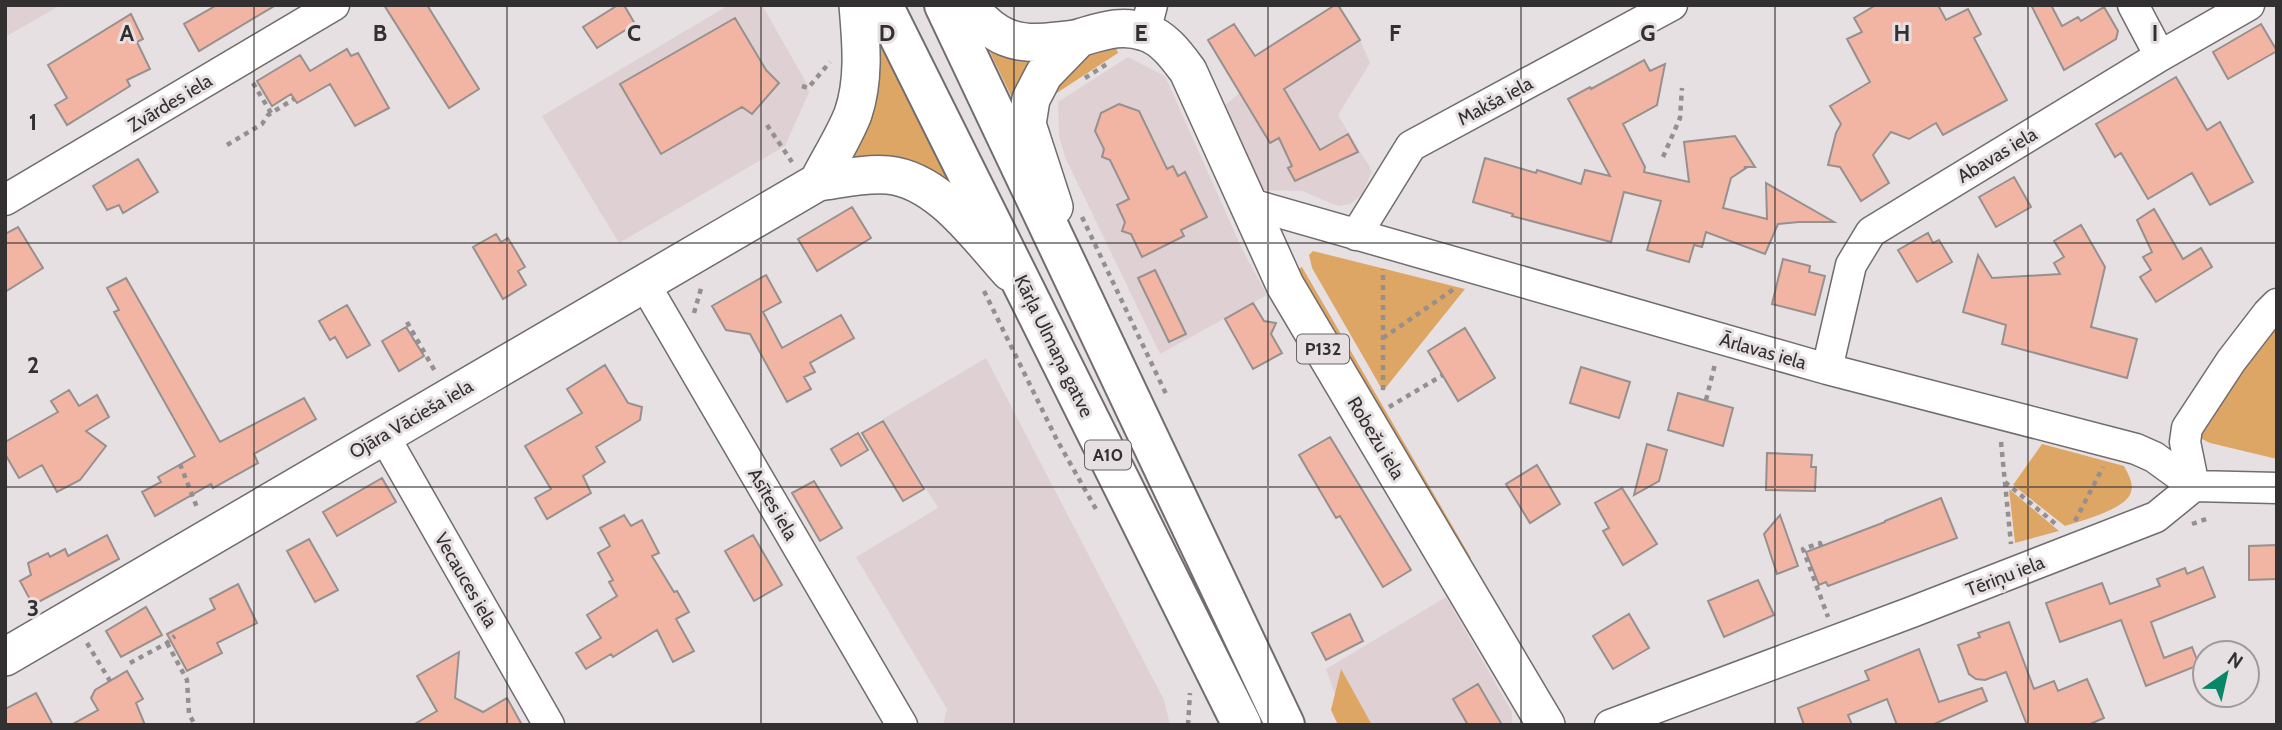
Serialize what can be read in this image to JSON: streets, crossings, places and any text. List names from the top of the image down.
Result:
{
  "streets": {
    "highway": ["Kārļa Ulmaņa gatve", "A10"],
    "main road": ["P132", "Ojāra Vācieša iela", "Robežu iela"],
    "street": [
      "Makša iela",
      "Zvārdes iela",
      "Abavas iela",
      "Ārlavas iela",
      "Asītes iela",
      "Tēriņu iela",
      "Vecauces iela"
    ]
  },
  "crossings": [
    ["Makša iela", "Ārlavas iela"],
    ["Abavas iela", "Ārlavas iela"],
    ["Kārļa Ulmaņa gatve", "Ojāra Vācieša iela"],
    ["Ārlavas iela", "Robežu iela"],
    ["Ārlavas iela", "Tēriņu iela"],
    ["Ojāra Vācieša iela", "Asītes iela"],
    ["Ojāra Vācieša iela", "Vecauces iela"]
  ],
  "north": "top right",
  "grid": {
    "columns": [
      "A",
      "B",
      "C",
      "D",
      "E",
      "F",
      "G",
      "H",
      "I"
    ],
    "rows": ["1", "2", "3"]
  }
}
